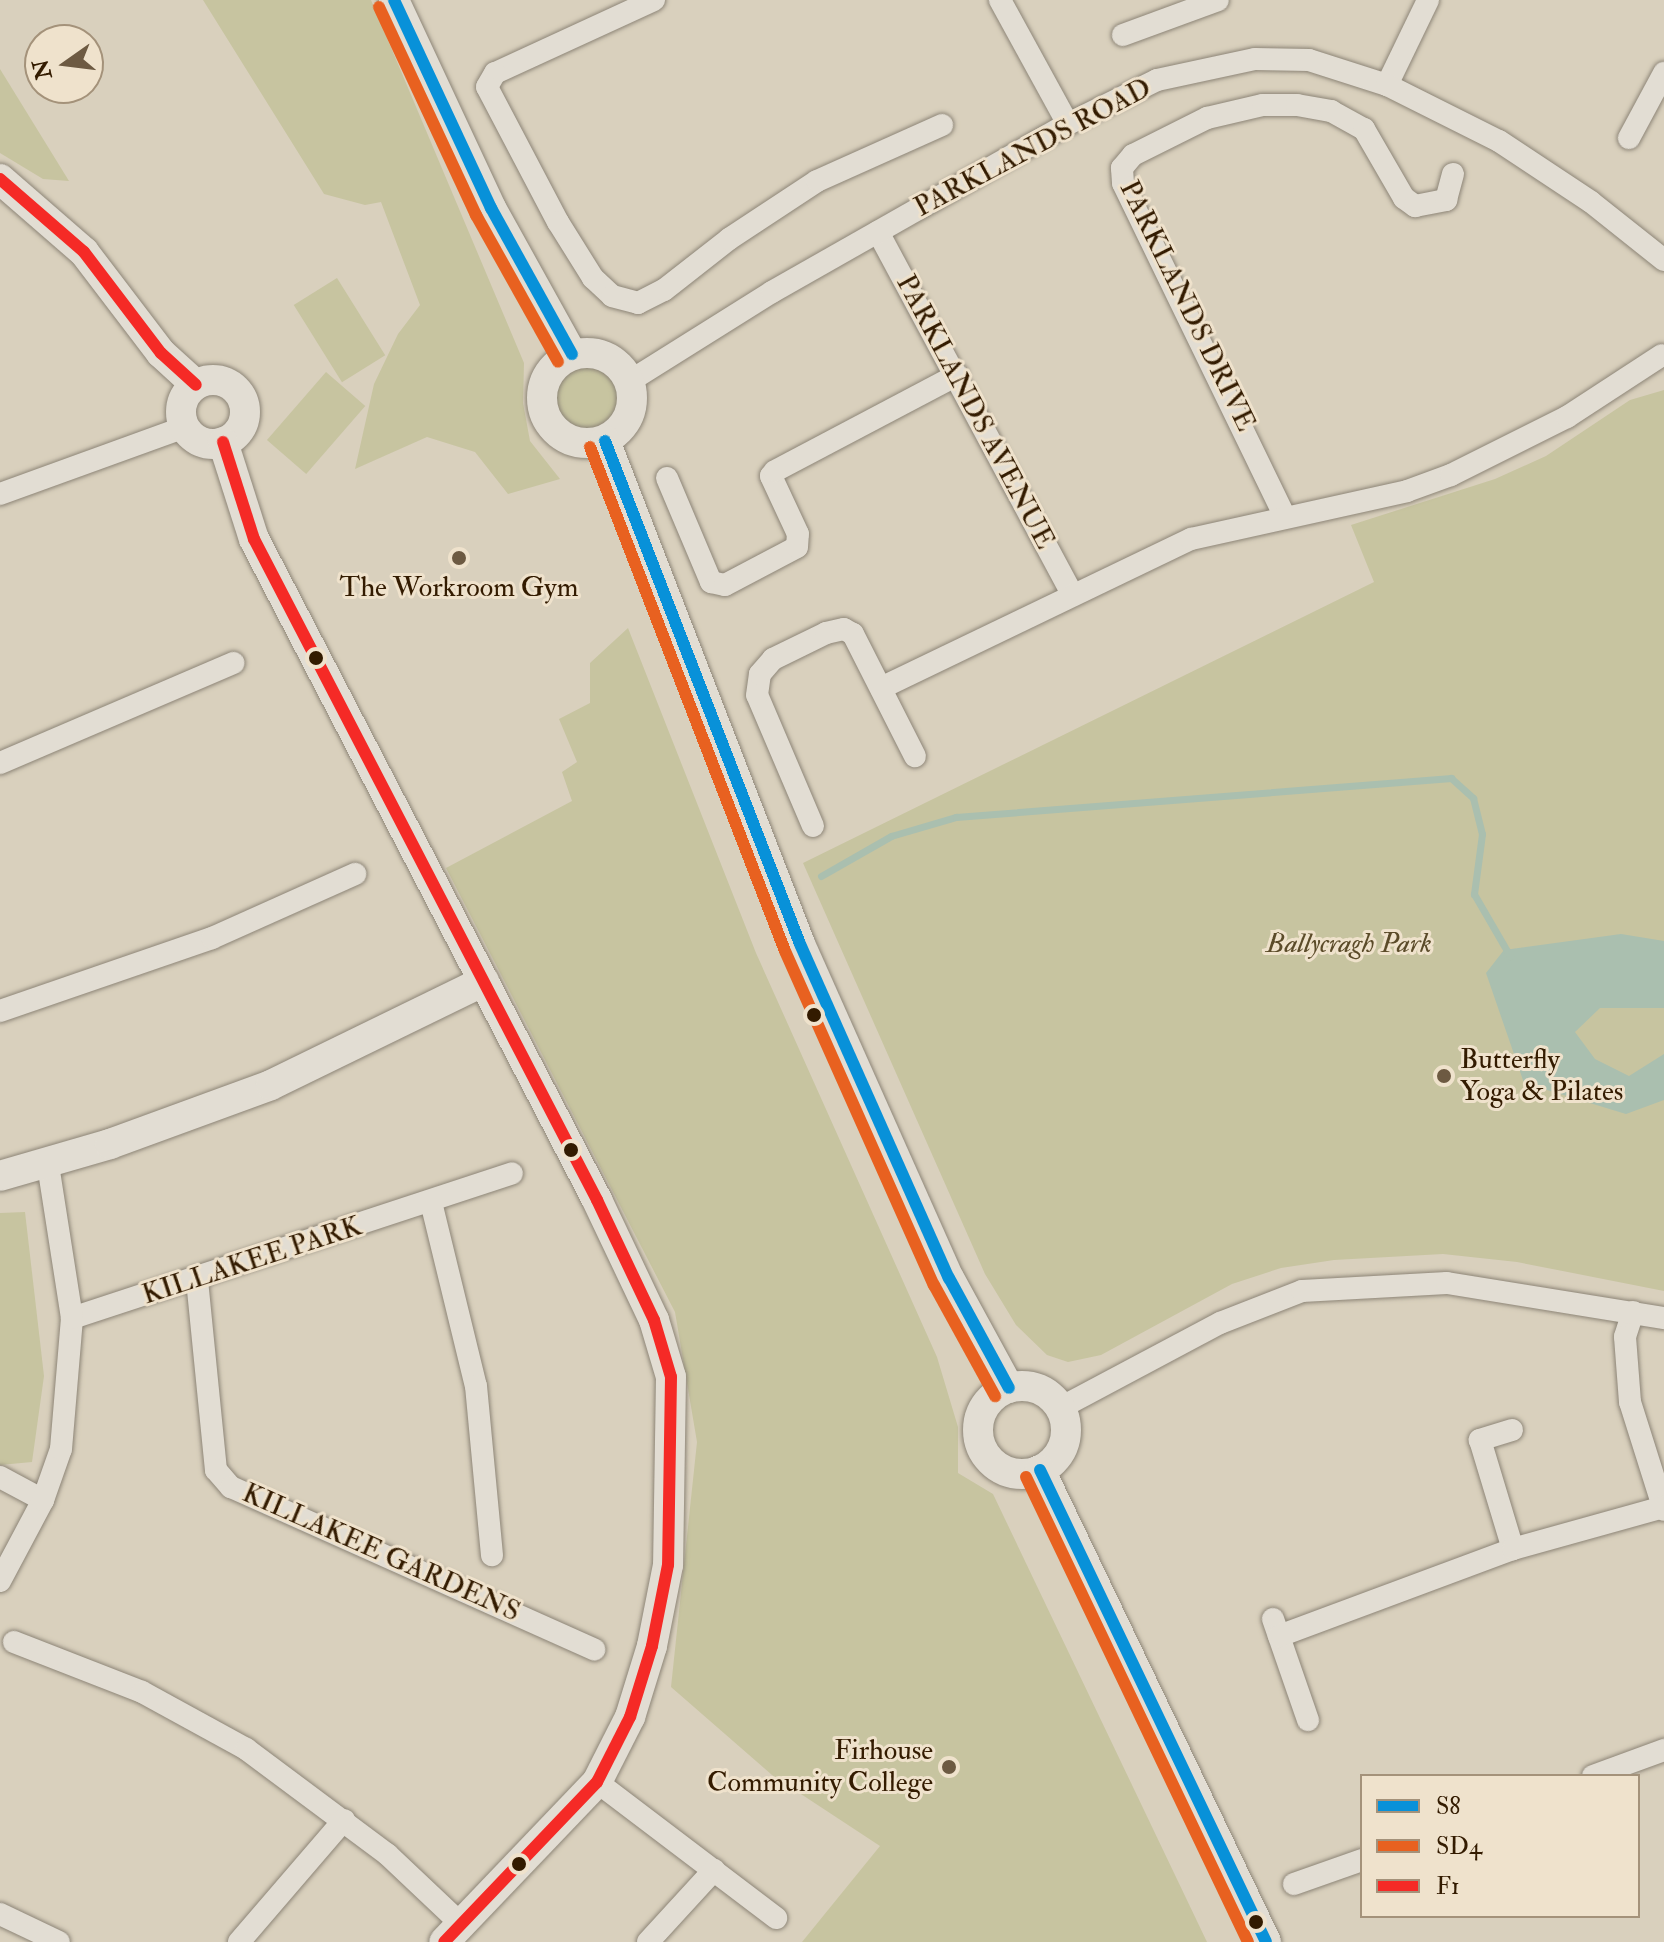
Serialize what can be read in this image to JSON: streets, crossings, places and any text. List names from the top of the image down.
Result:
{
  "streets": {
    "street": [
      "PARKLANDS ROAD",
      "PARKLANDS DRIVE",
      "PARKLANDS AVENUE",
      "KILLAKEE PARK",
      "KILLAKEE GARDENS"
    ]
  },
  "crossings": [
    ["PARKLANDS ROAD", "PARKLANDS AVENUE"],
    ["KILLAKEE PARK", "KILLAKEE GARDENS"]
  ],
  "parks": ["Ballycragh Park"],
  "places": ["The Workroom Gym", "Butterfly Yoga & Pilates", "Firhouse Community College"],
  "lines": ["transit line S8", "transit line SD4", "transit line F1"],
  "legend": ["S8", "SD4", "F1"],
  "north": "left"
}
